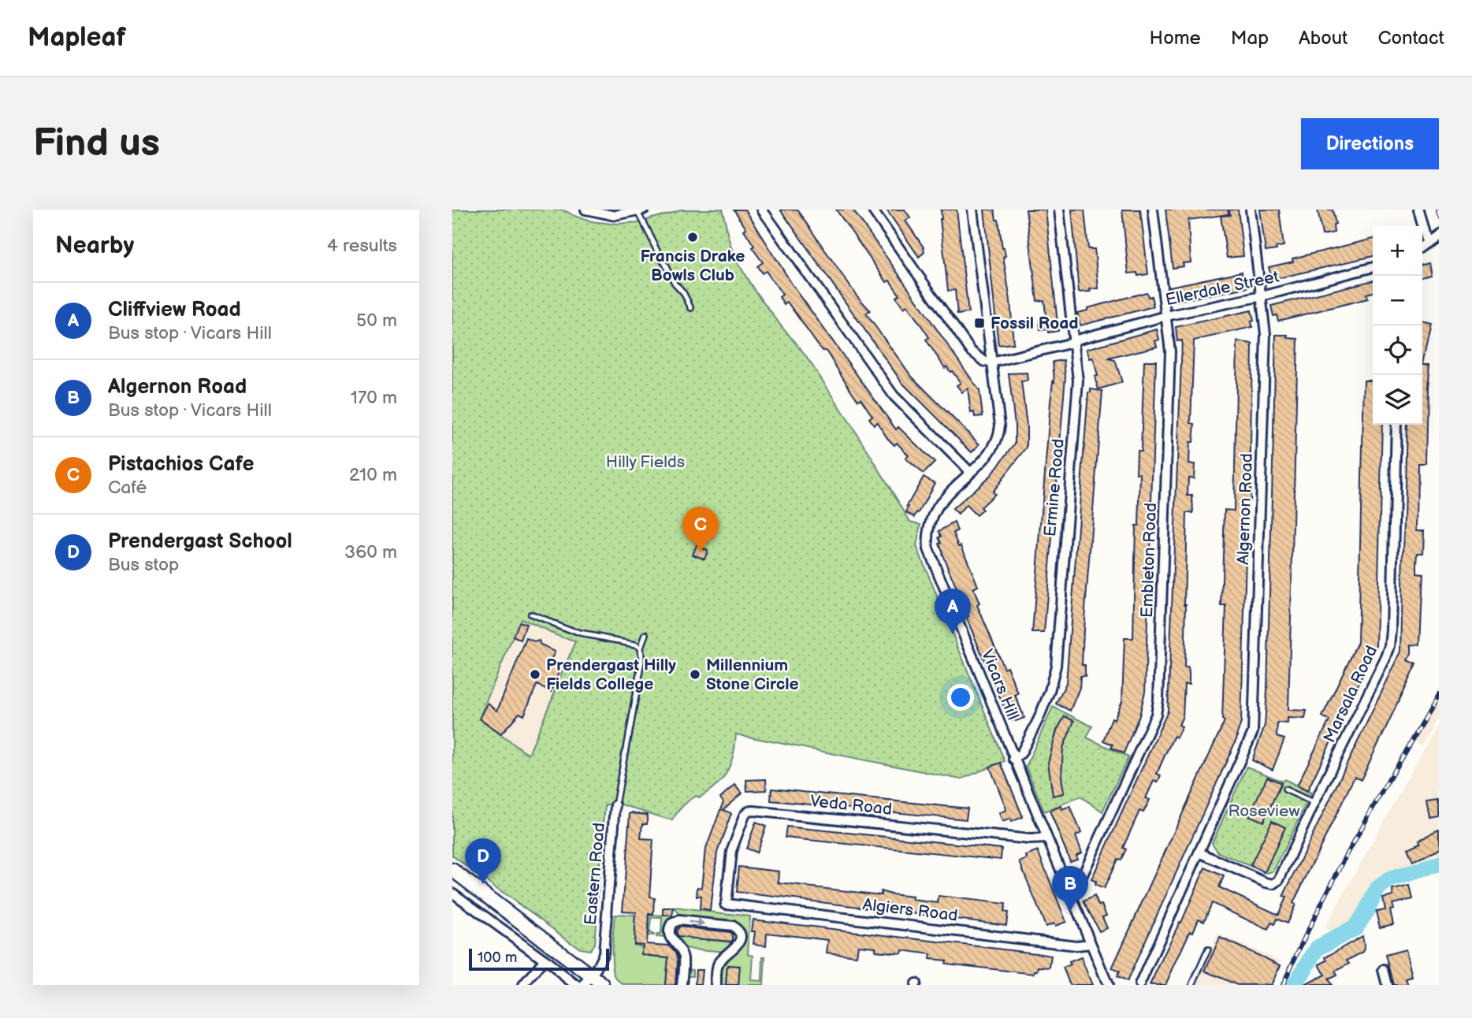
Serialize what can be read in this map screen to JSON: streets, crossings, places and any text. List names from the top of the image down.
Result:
{
  "streets": {
    "street": [
      "Ellerdale Street",
      "Ermine Road",
      "Algernon Road",
      "Embleton Road",
      "Vicars Hill",
      "Marsala Road",
      "Veda Road",
      "Eastern Road",
      "Algiers Road"
    ]
  },
  "crossings": [
    ["Ellerdale Street", "Ermine Road"],
    ["Ellerdale Street", "Algernon Road"],
    ["Ellerdale Street", "Embleton Road"],
    ["Ermine Road", "Vicars Hill"],
    ["Algernon Road", "Marsala Road"],
    ["Embleton Road", "Vicars Hill"],
    ["Vicars Hill", "Veda Road"],
    ["Vicars Hill", "Algiers Road"],
    ["Veda Road", "Algiers Road"]
  ],
  "parks": ["Hilly Fields", "Roseview"],
  "places": {
    "other": ["Francis Drake Bowls Club", "Prendergast Hilly Fields College", "Millennium Stone Circle"],
    "transit": ["Fossil Road"]
  },
  "scale_bar": "100 m",
  "page": {
    "header": "Mapleaf",
    "nav": [
      "Home",
      "Map",
      "About",
      "Contact"
    ],
    "buttons": "Directions",
    "title": "Find us",
    "heading": ["Nearby", "4 results"],
    "map_buttons": ["+", "−"],
    "list": [
      {
        "mark": "A",
        "name": "Cliffview Road",
        "note": "Bus stop · Vicars Hill",
        "value": "50 m"
      },
      {
        "mark": "B",
        "name": "Algernon Road",
        "note": "Bus stop · Vicars Hill",
        "value": "170 m"
      },
      {
        "mark": "C",
        "name": "Pistachios Cafe",
        "note": "Café",
        "value": "210 m"
      },
      {
        "mark": "D",
        "name": "Prendergast School",
        "note": "Bus stop",
        "value": "360 m"
      }
    ],
    "pins": [
      "C",
      "A",
      "D",
      "B"
    ],
    "scale": "100 m"
  }
}
